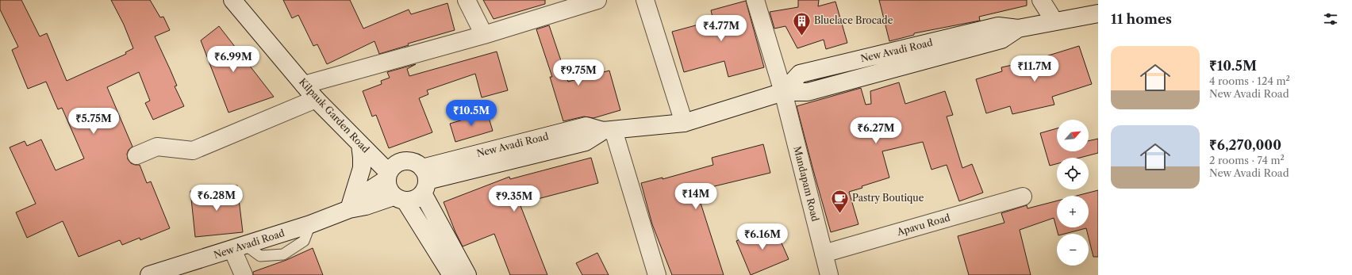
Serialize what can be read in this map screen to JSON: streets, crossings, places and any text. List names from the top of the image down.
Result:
{
  "streets": {
    "main road": [
      "New Avadi Road",
      "Kilpauk Garden Road",
      "Mandapam Road",
      "Apavu Road"
    ]
  },
  "crossings": [
    ["New Avadi Road", "Kilpauk Garden Road"],
    ["New Avadi Road", "Mandapam Road"],
    ["Mandapam Road", "Apavu Road"]
  ],
  "places": {
    "building": ["Bluelace Brocade"],
    "cafe": ["Pastry Boutique"]
  },
  "north": "top right",
  "page": {
    "heading": "11 homes",
    "price": [
      "₹4.77M",
      "₹6.99M",
      "₹11.7M",
      "₹9.75M",
      "₹10.5M",
      "₹5.75M",
      "₹6.27M",
      "₹14M",
      "₹6.28M",
      "₹9.35M",
      "₹6.16M"
    ],
    "list": [
      {
        "name": "₹10.5M",
        "note": "4 rooms · 124 m² · New Avadi Road"
      },
      {
        "name": "₹6,270,000",
        "note": "2 rooms · 74 m² · New Avadi Road"
      }
    ],
    "map_buttons": ["+", "−"]
  }
}
